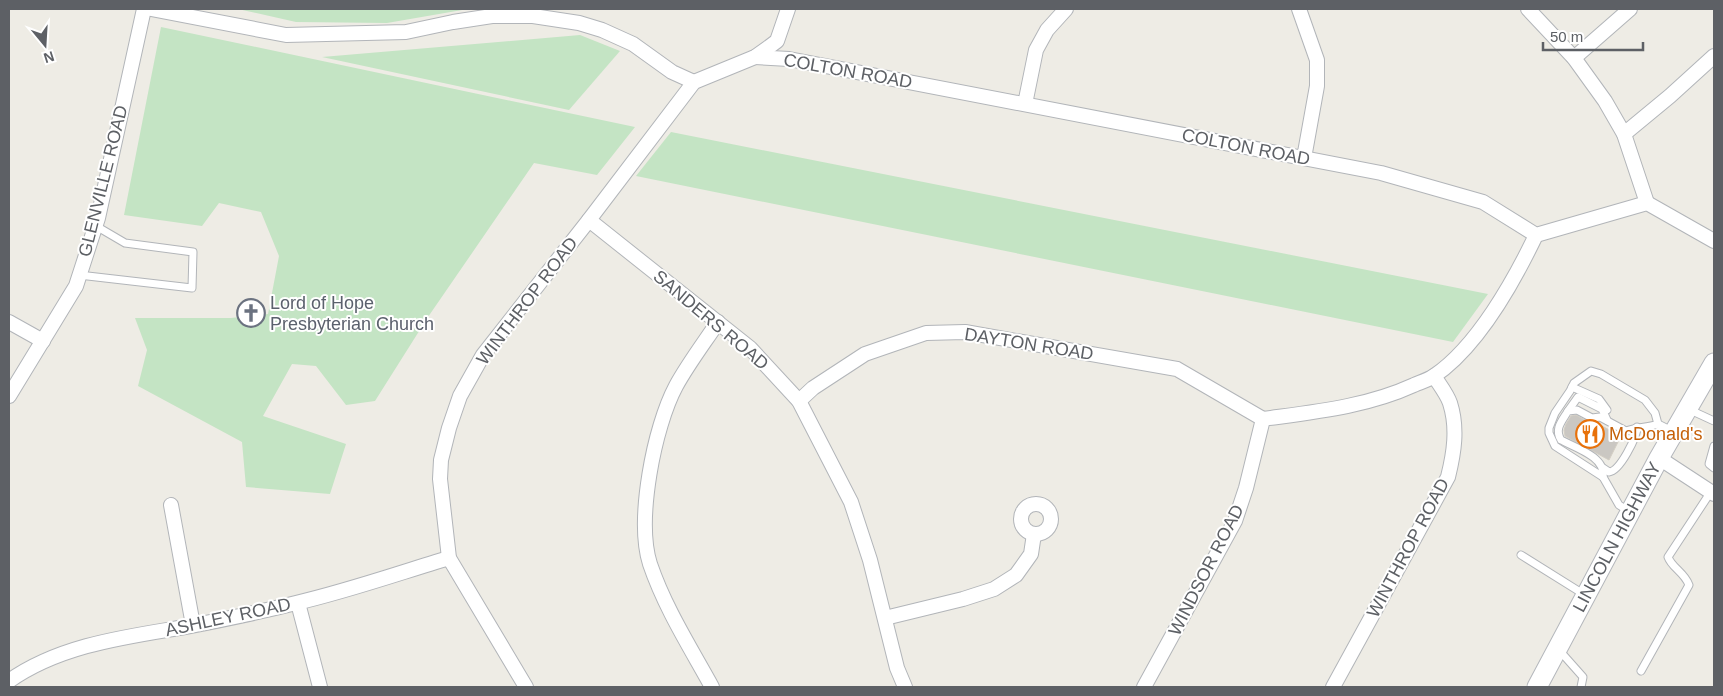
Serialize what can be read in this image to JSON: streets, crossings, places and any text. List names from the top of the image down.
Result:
{
  "streets": {
    "main road": ["LINCOLN HIGHWAY"],
    "street": [
      "COLTON ROAD",
      "GLENVILLE ROAD",
      "WINTHROP ROAD",
      "SANDERS ROAD",
      "DAYTON ROAD",
      "WINDSOR ROAD",
      "ASHLEY ROAD"
    ]
  },
  "crossings": [
    ["WINTHROP ROAD", "SANDERS ROAD"],
    ["WINTHROP ROAD", "ASHLEY ROAD"],
    ["SANDERS ROAD", "DAYTON ROAD"],
    ["DAYTON ROAD", "WINDSOR ROAD"]
  ],
  "places": {
    "church": ["Lord of Hope Presbyterian Church"],
    "restaurant": ["McDonald's"]
  },
  "scale_bar": "50 m",
  "north": "bottom"
}
